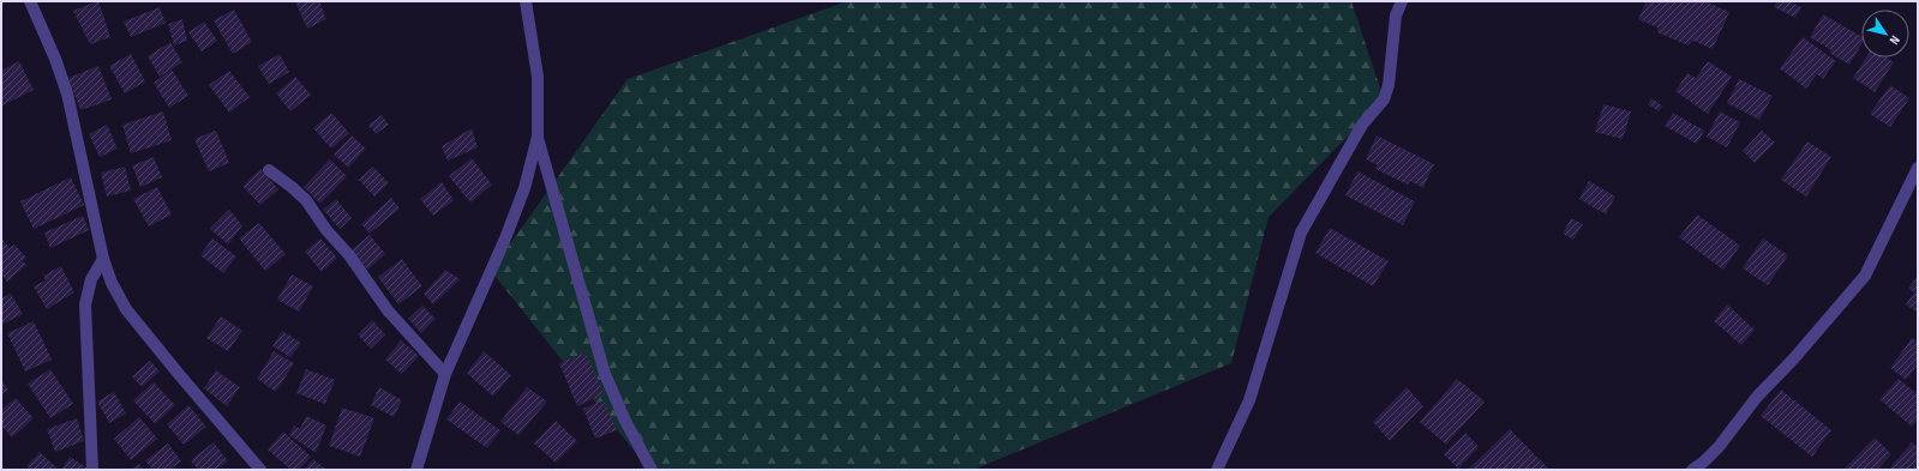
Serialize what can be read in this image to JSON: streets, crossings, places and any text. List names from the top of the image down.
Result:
{
  "north": "bottom right"
}
